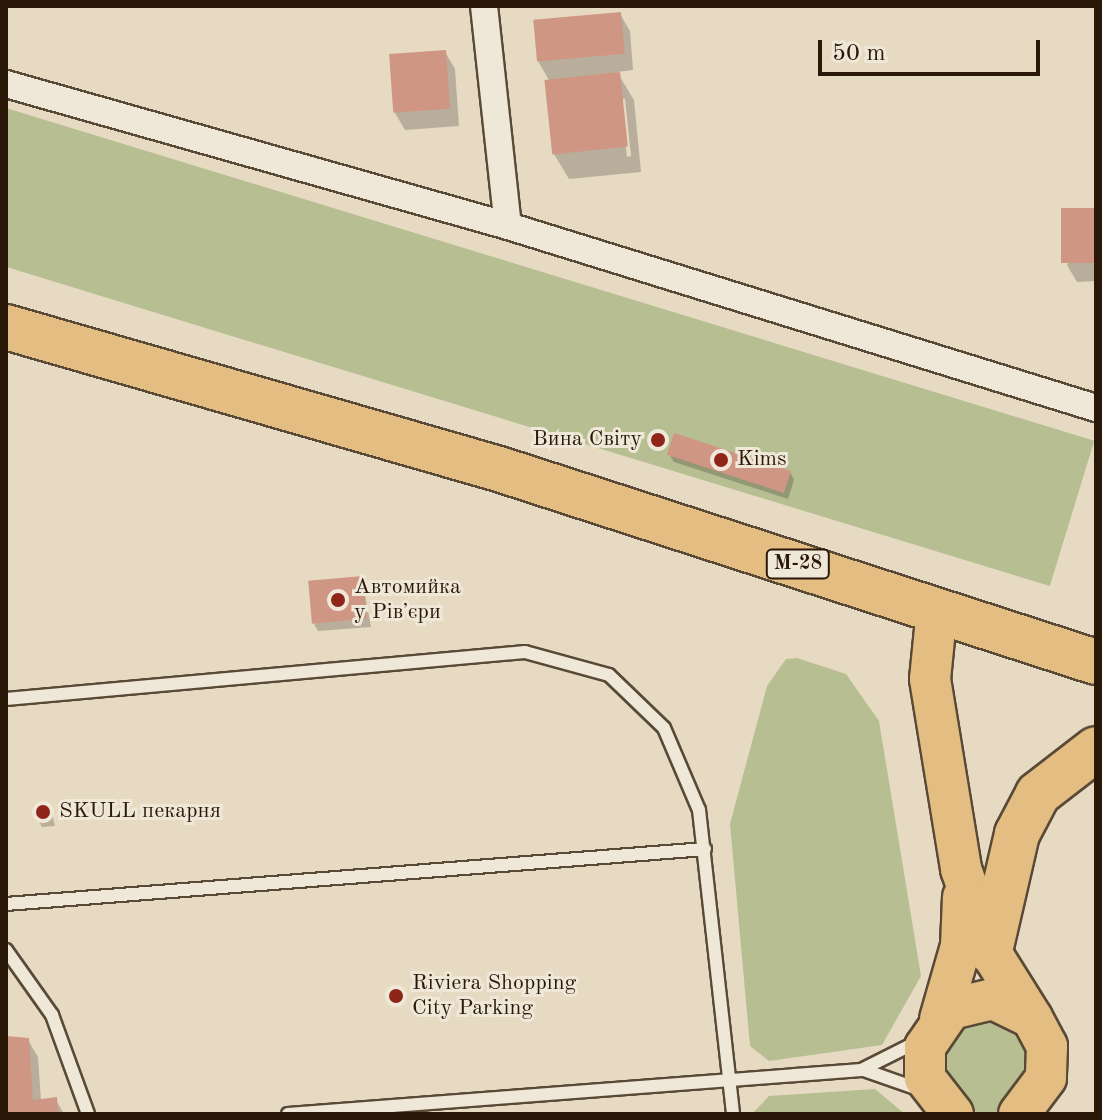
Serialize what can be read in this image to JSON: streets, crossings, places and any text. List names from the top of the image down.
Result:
{
  "streets": {
    "highway": ["М-28"]
  },
  "places": [
    "Вина Світу",
    "Kims",
    "Автомийка у Рівʼєри",
    "SKULL пекарня",
    "Riviera Shopping City Parking"
  ],
  "scale_bar": "50 m"
}
